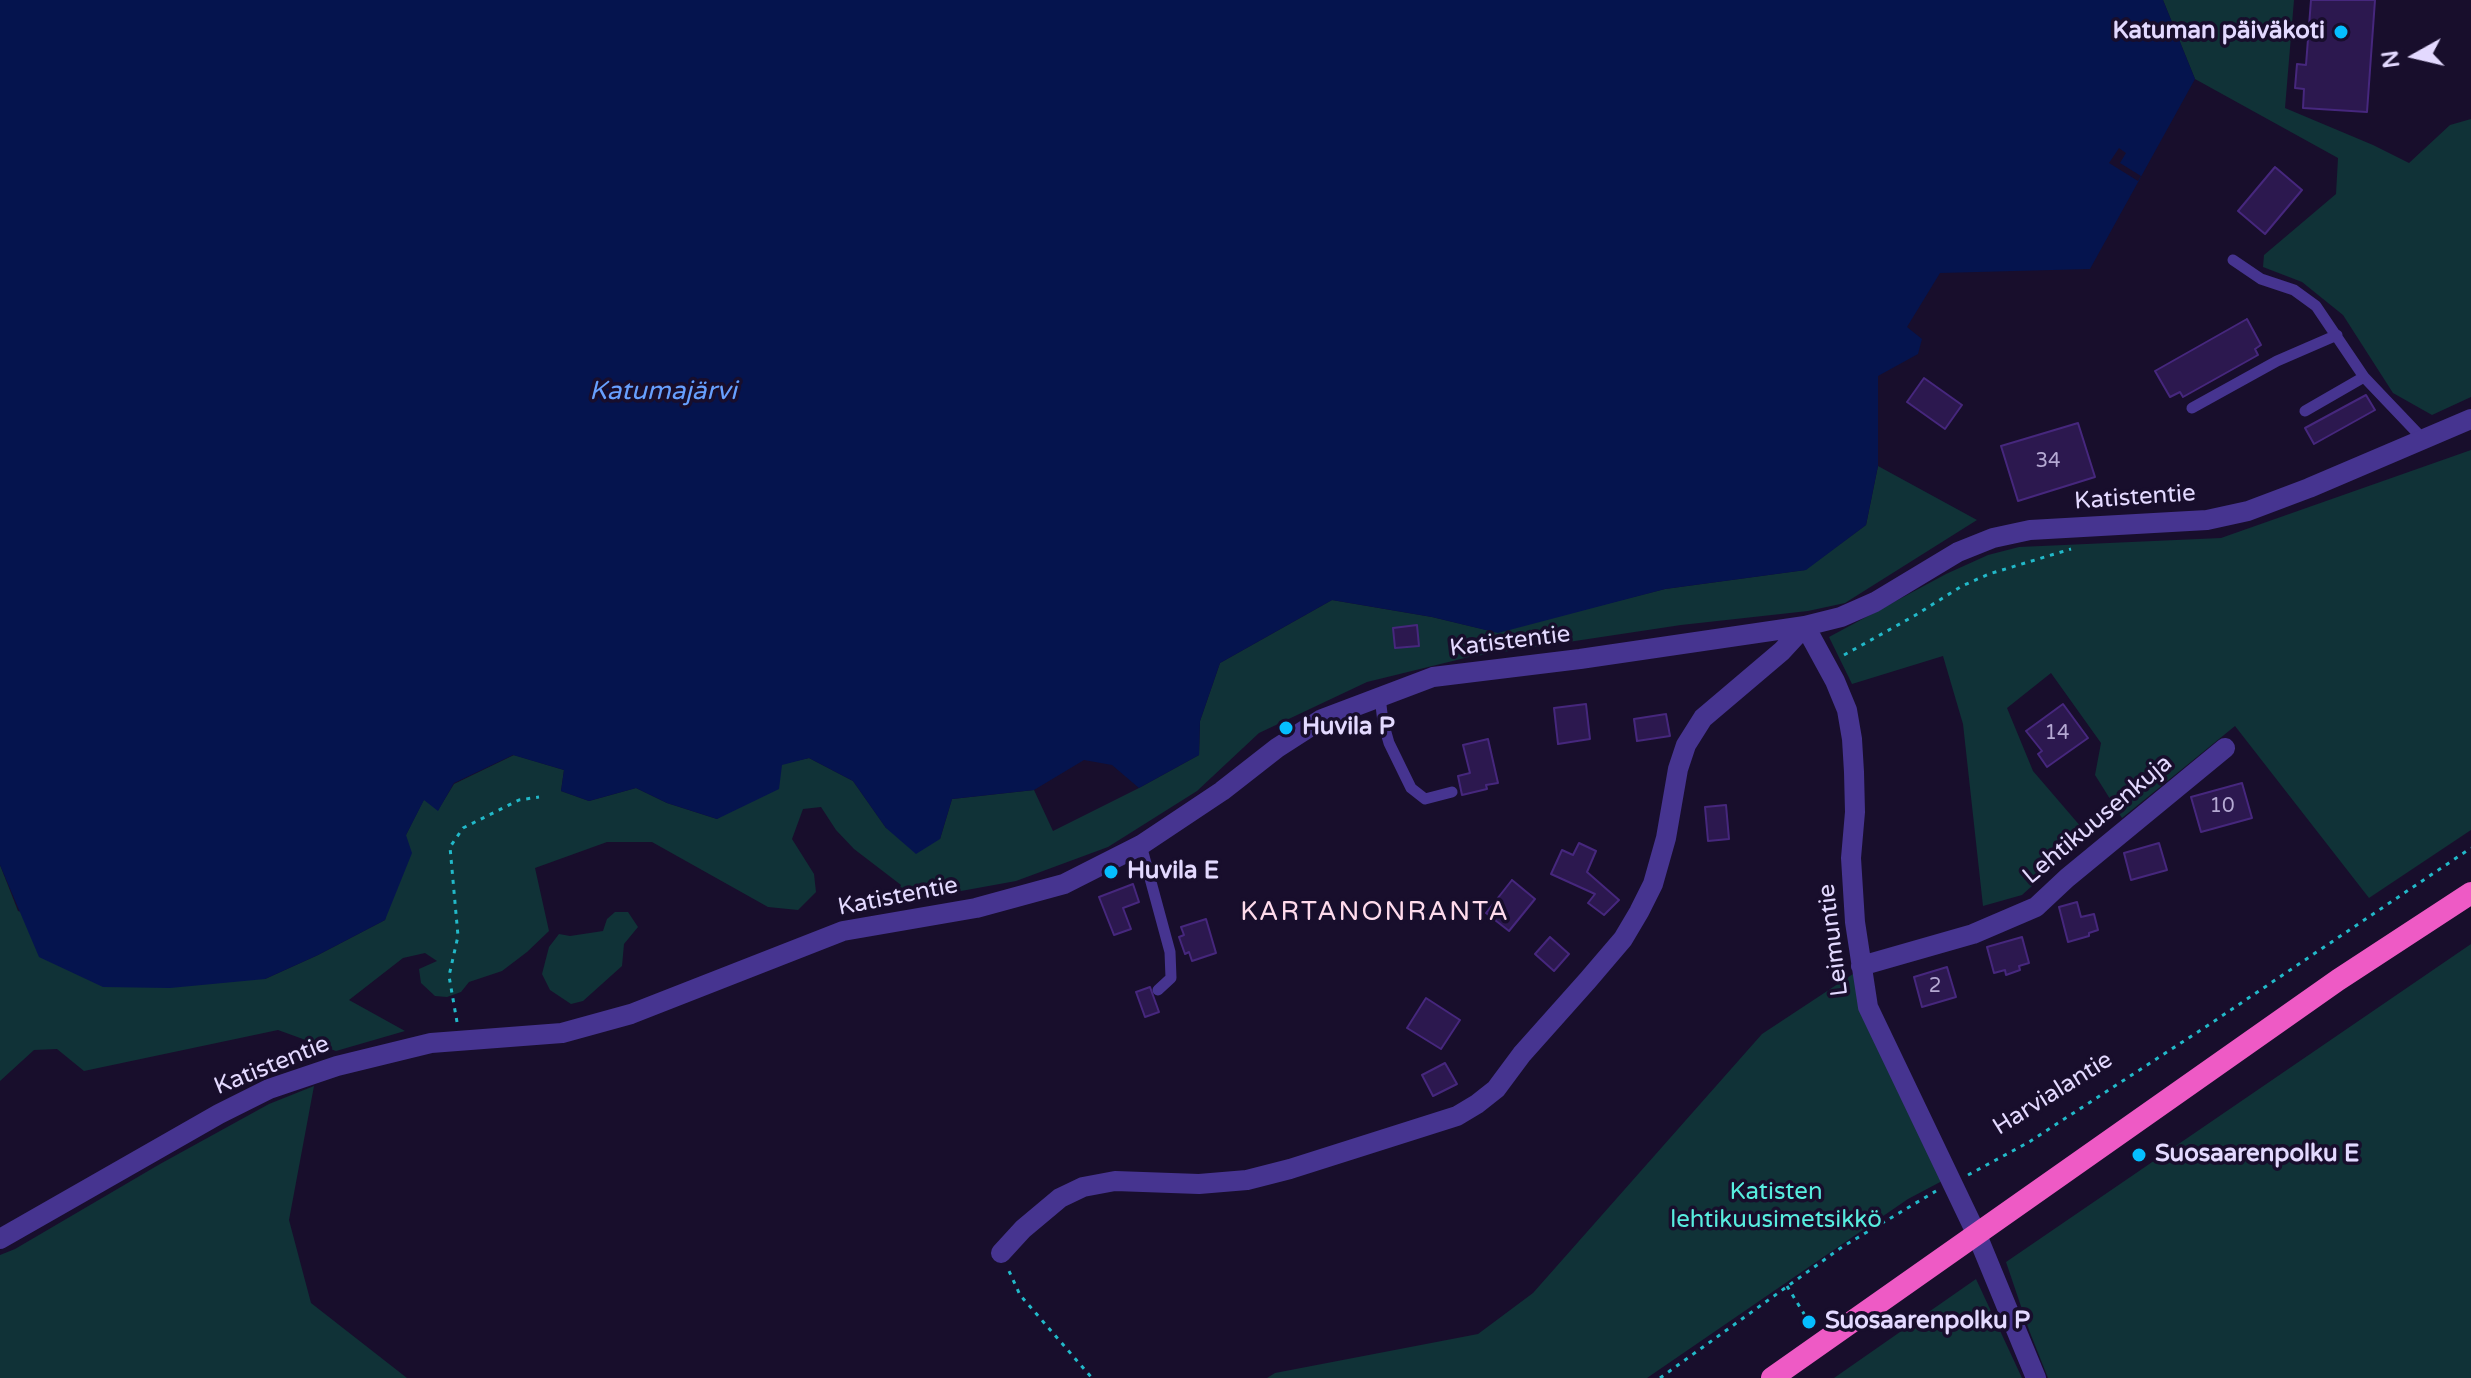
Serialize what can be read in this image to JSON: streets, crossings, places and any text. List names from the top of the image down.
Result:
{
  "streets": {
    "street": ["Katistentie", "Lehtikuusenkuja", "Leimuntie"],
    "path": ["Harvialantie"]
  },
  "crossings": [
    ["Katistentie", "Leimuntie"],
    ["Lehtikuusenkuja", "Leimuntie"],
    ["Leimuntie", "Harvialantie"]
  ],
  "districts": ["KARTANONRANTA"],
  "water": ["Katumajärvi"],
  "parks": ["Katisten lehtikuusimetsikkö"],
  "places": [
    "Katuman päiväkoti",
    "Huvila P",
    "Huvila E",
    "Suosaarenpolku E",
    "Suosaarenpolku P"
  ],
  "house_numbers": [
    "34",
    "14",
    "10",
    "2"
  ],
  "north": "left"
}
